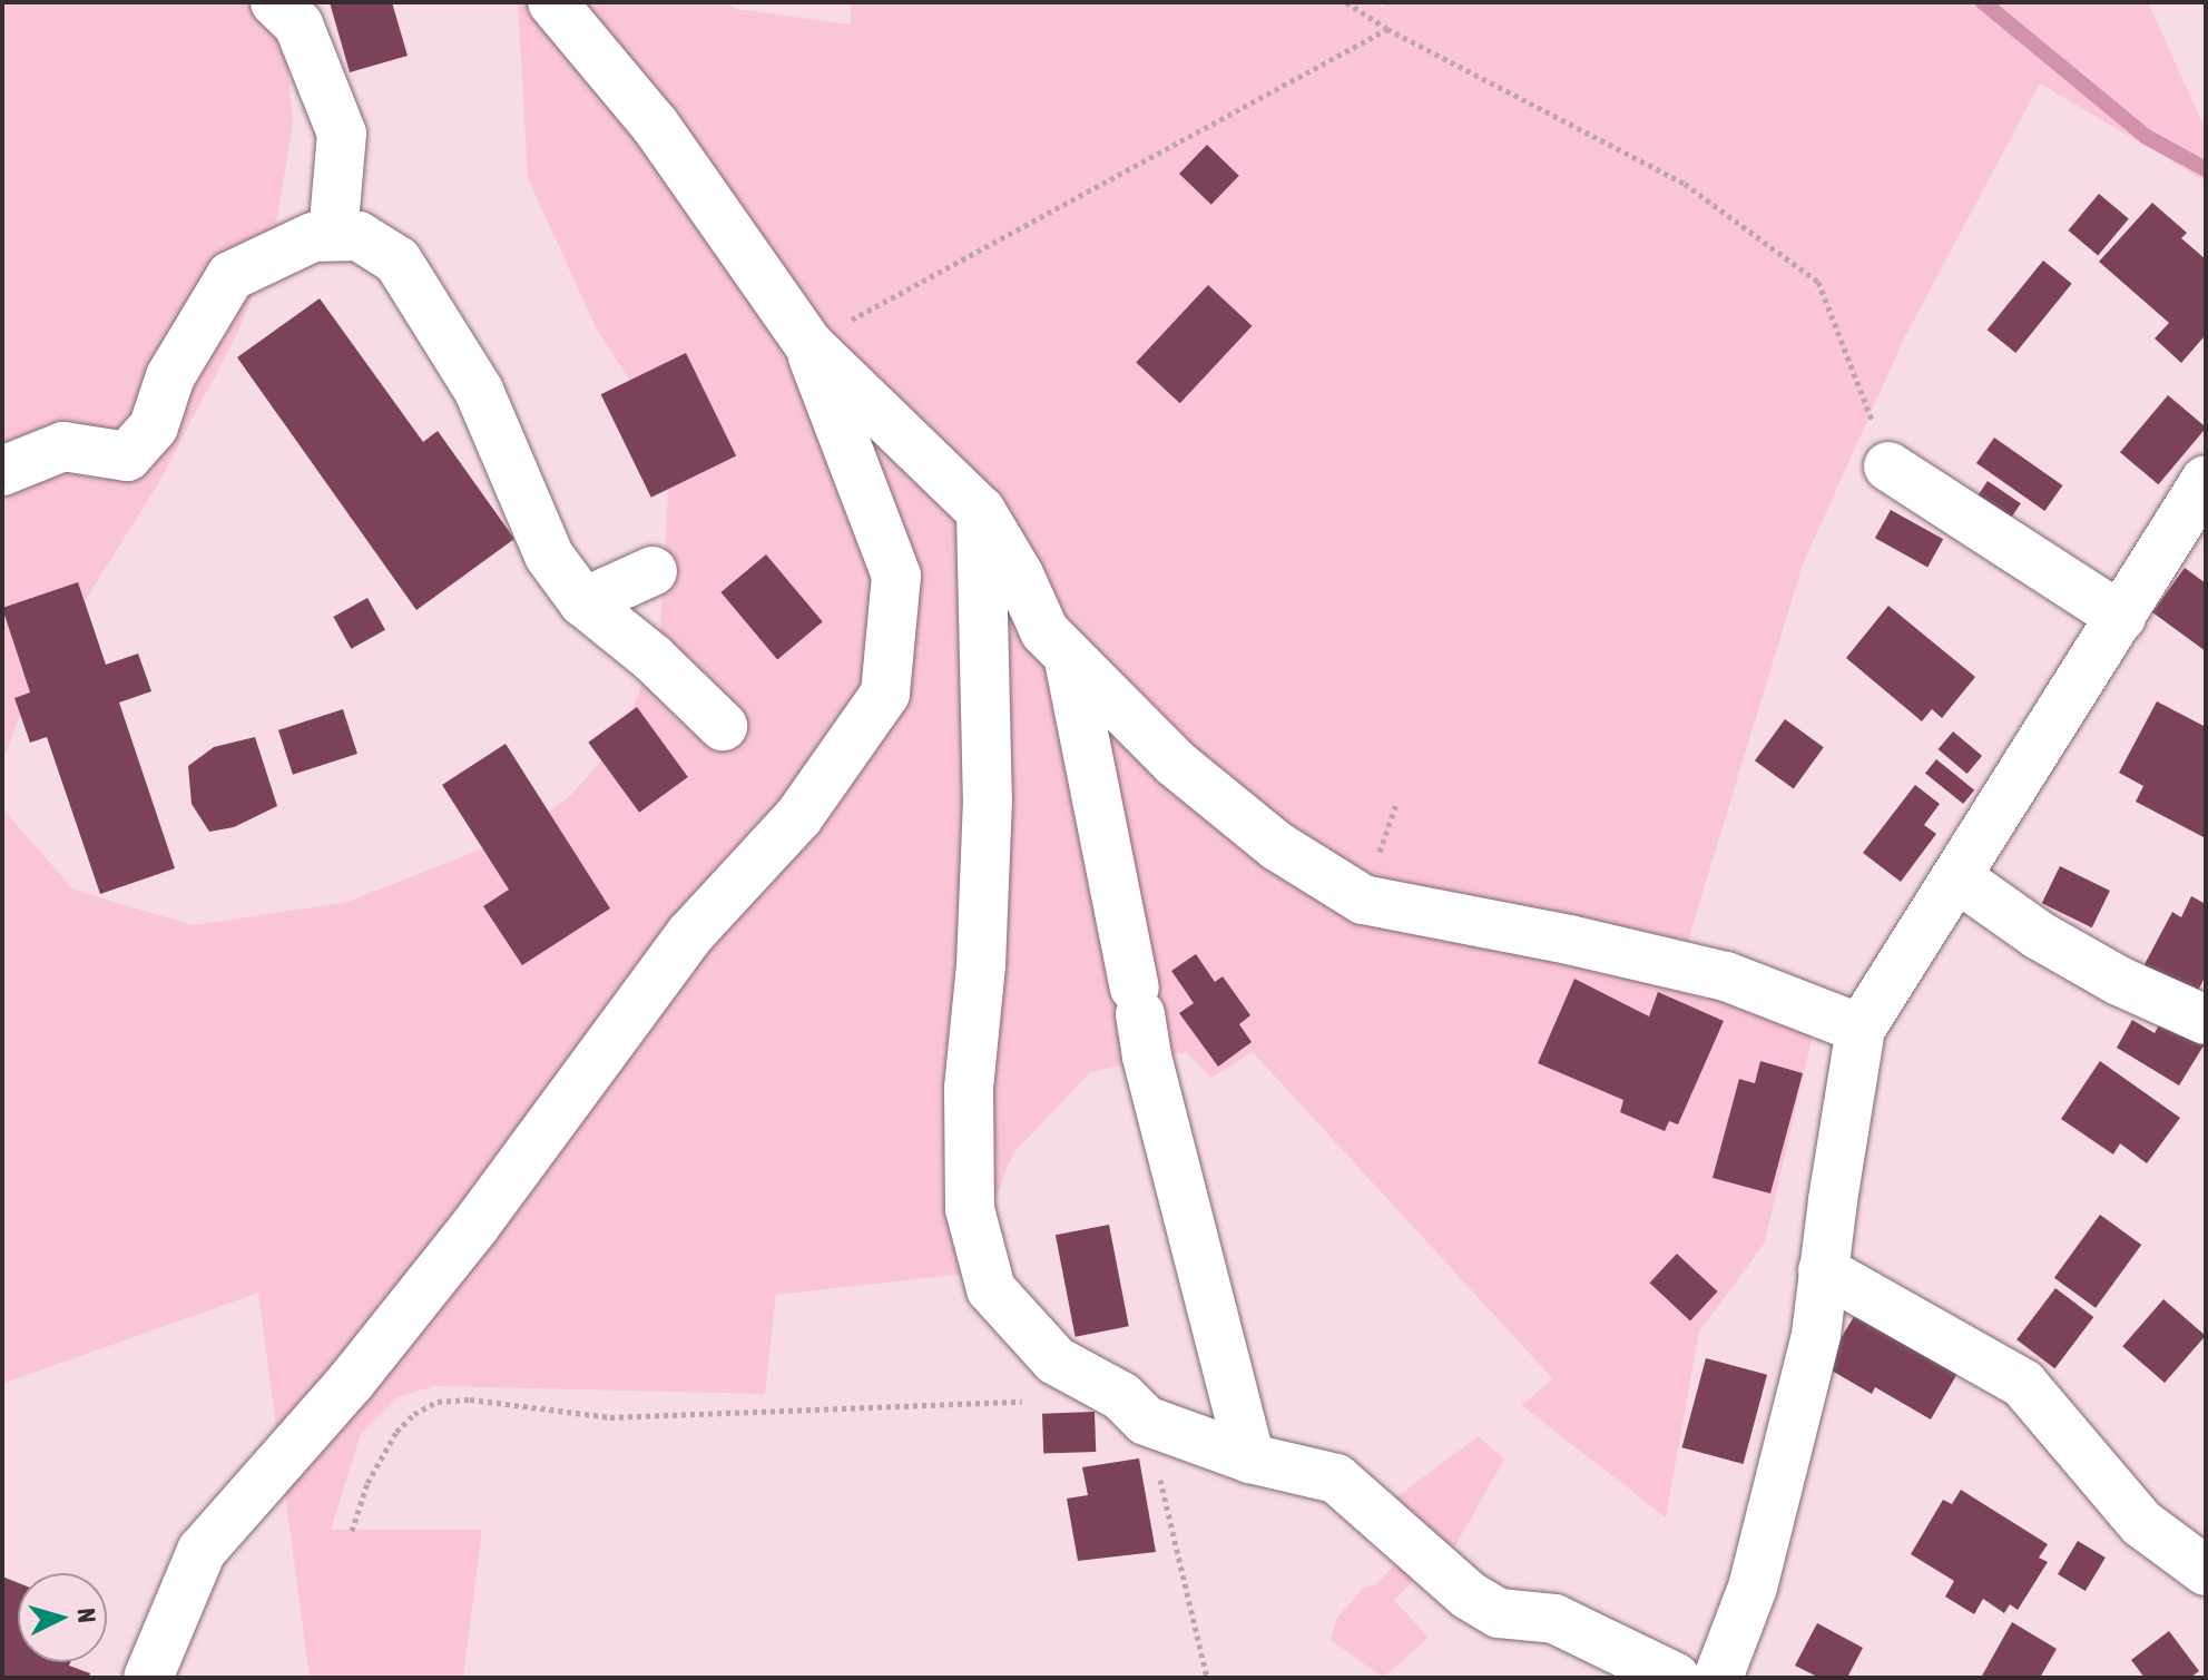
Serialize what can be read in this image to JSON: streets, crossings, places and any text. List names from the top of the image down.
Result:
{
  "north": "right"
}
